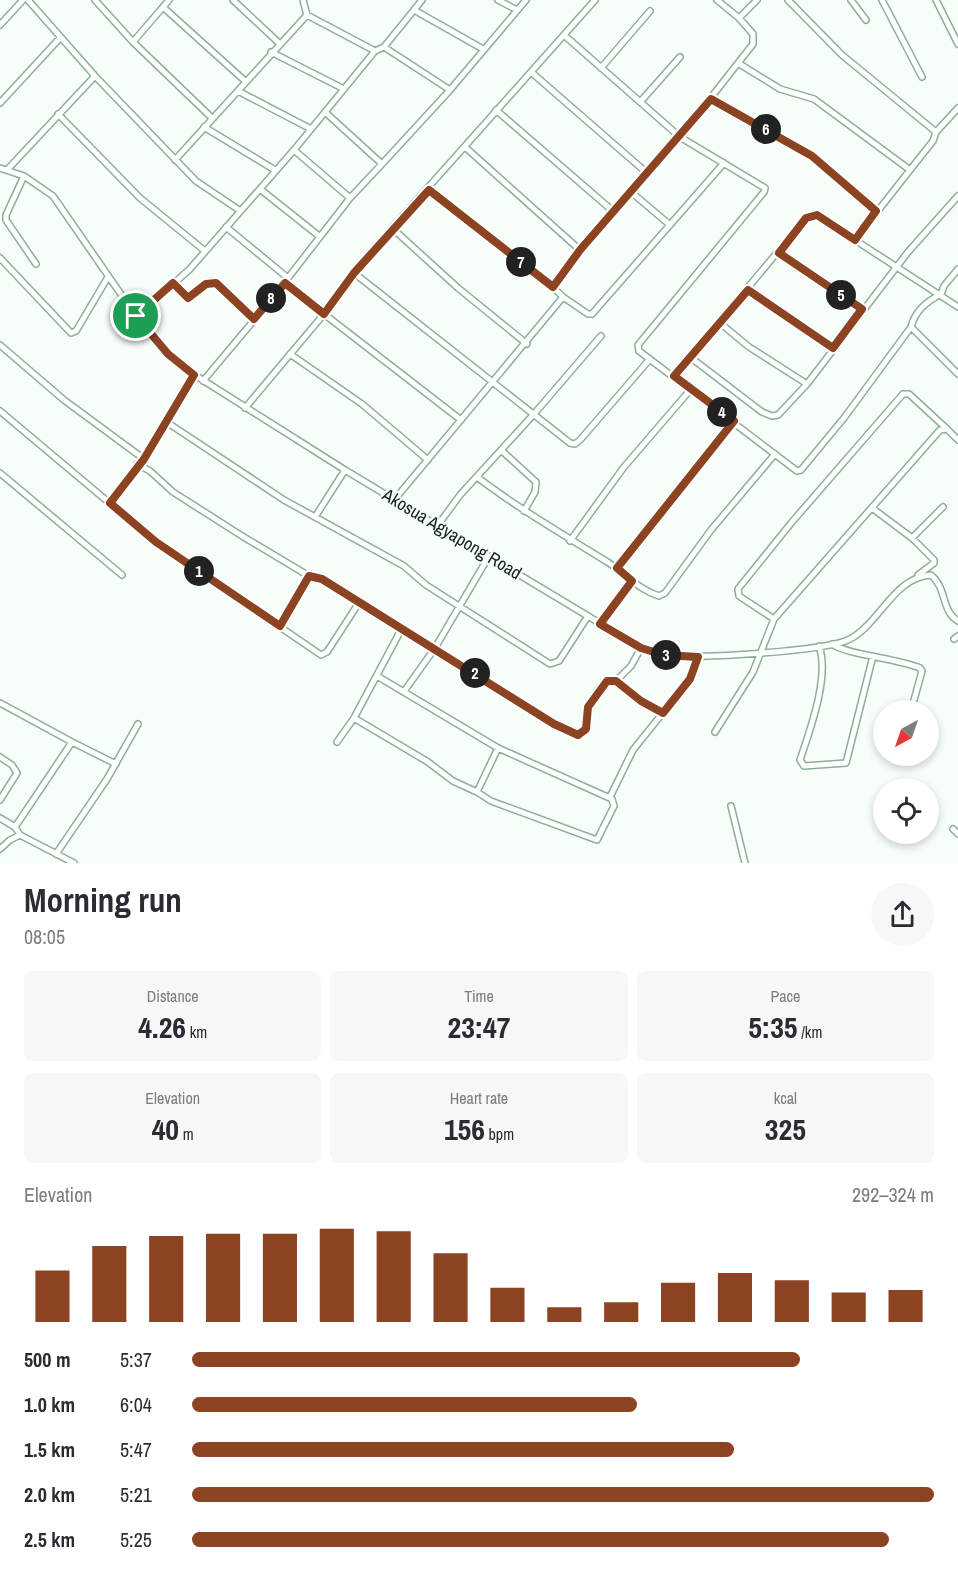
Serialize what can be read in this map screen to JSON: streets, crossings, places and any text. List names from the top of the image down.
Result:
{
  "streets": {
    "street": ["Akosua Agyapong Road"]
  },
  "north": "bottom left",
  "page": {
    "pins": [
      "6",
      "7",
      "5",
      "8",
      "4",
      "1",
      "3",
      "2"
    ],
    "heading": ["Morning run", "08:05"],
    "stats": [
      ["Distance", "4.26 km"],
      ["Time", "23:47"],
      ["Pace", "5:35 /km"],
      ["Elevation", "40 m"],
      ["Heart rate", "156 bpm"],
      ["kcal", "325"]
    ],
    "chart": ["Elevation", "292–324 m"],
    "list": [
      {
        "name": "500 m",
        "note": "5:37"
      },
      {
        "name": "1.0 km",
        "note": "6:04"
      },
      {
        "name": "1.5 km",
        "note": "5:47"
      },
      {
        "name": "2.0 km",
        "note": "5:21"
      },
      {
        "name": "2.5 km",
        "note": "5:25"
      }
    ]
  }
}
